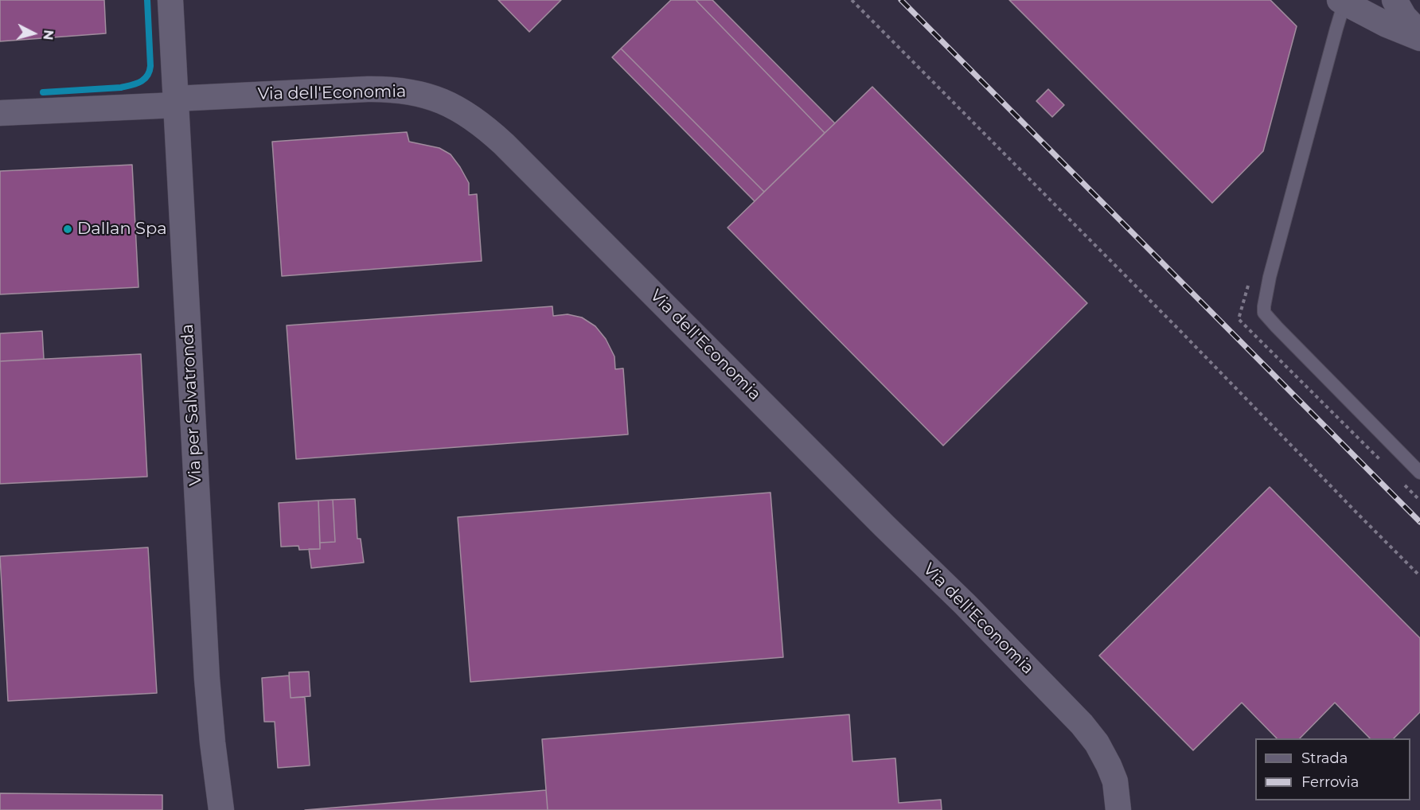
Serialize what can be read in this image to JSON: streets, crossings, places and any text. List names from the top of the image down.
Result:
{
  "streets": {
    "street": ["Via dell'Economia", "Via per Salvatronda"]
  },
  "crossings": [
    ["Via dell'Economia", "Via per Salvatronda"]
  ],
  "places": ["Dallan Spa"],
  "legend": ["Strada", "Ferrovia"],
  "north": "right"
}
